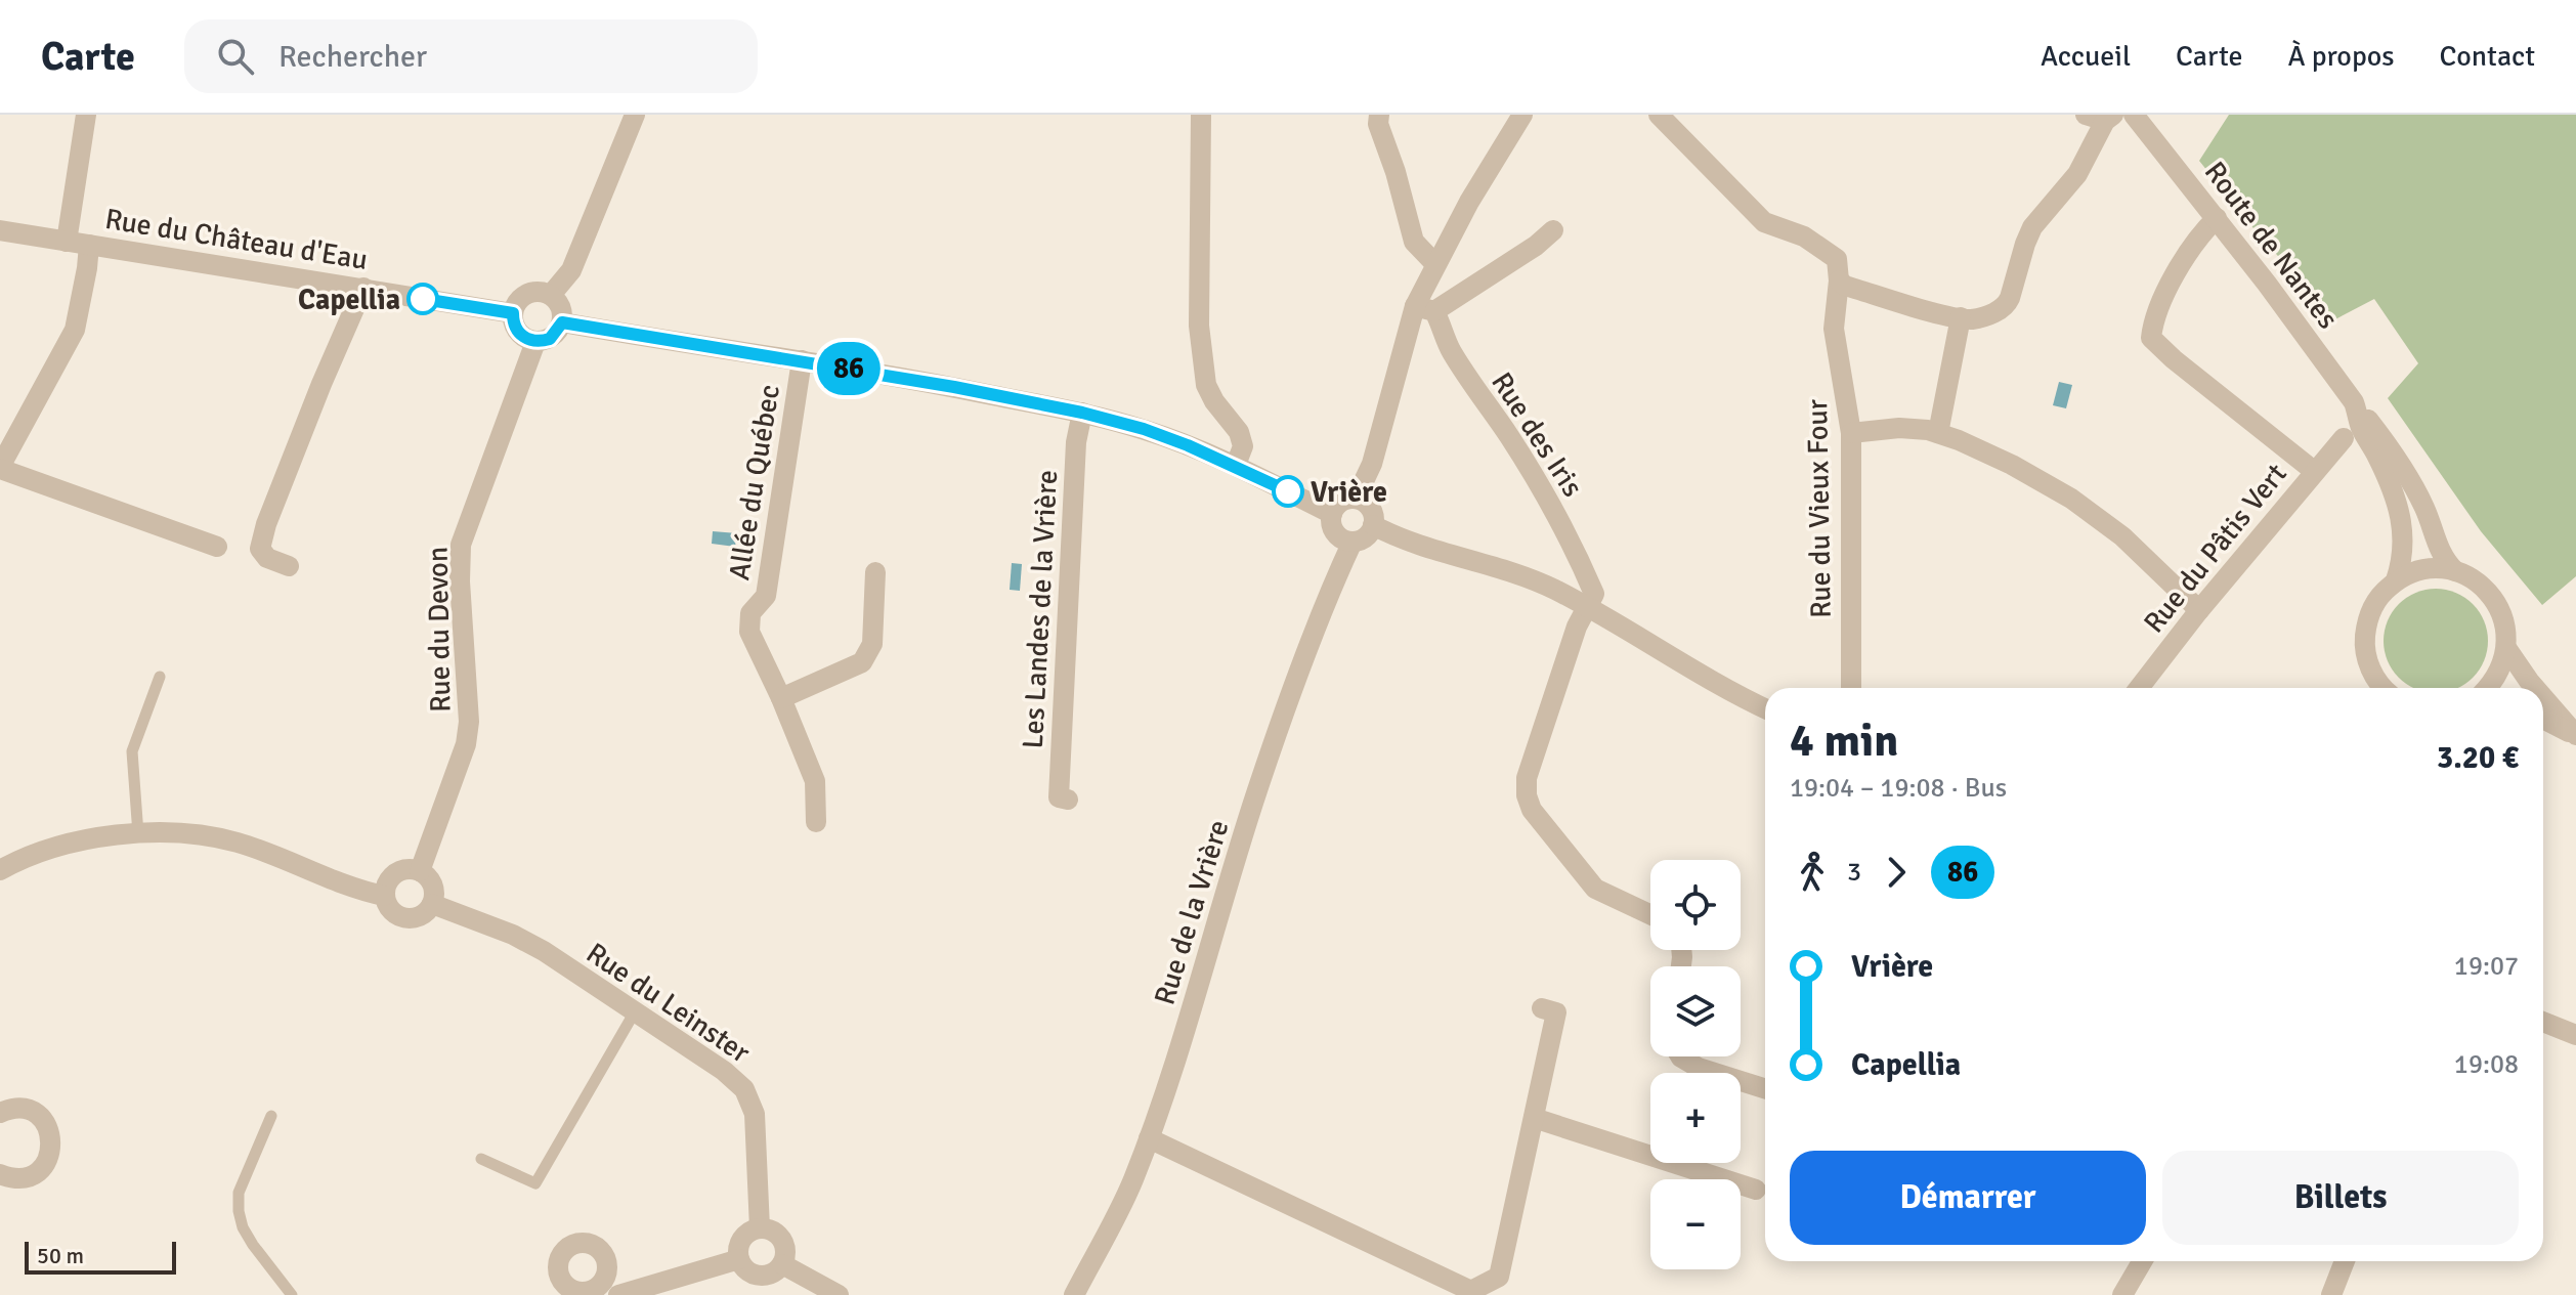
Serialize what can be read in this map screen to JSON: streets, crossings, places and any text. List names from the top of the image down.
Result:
{
  "streets": {
    "street": [
      "Rue du Château d'Eau",
      "Route de Nantes",
      "Rue des Iris",
      "Allée du Québec",
      "Rue du Vieux Four",
      "Rue du Pâtis Vert",
      "Les Landes de la Vrière",
      "Rue du Devon",
      "Rue de la Vrière",
      "Rue du Leinster"
    ]
  },
  "crossings": [
    ["Rue du Château d'Eau", "Rue du Devon"],
    ["Rue du Devon", "Rue du Leinster"]
  ],
  "places": ["Capellia", "Vrière"],
  "lines": ["bus line 86"],
  "scale_bar": "50 m",
  "page": {
    "header": "Carte",
    "search": "Rechercher",
    "nav": [
      "Accueil",
      "Carte",
      "À propos",
      "Contact"
    ],
    "on_map": "86",
    "heading": ["4 min", "19:04 – 19:08 · Bus", "3.20 €"],
    "legs": ["3", "86"],
    "map_buttons": ["+", "−"],
    "list": [
      {
        "name": "Vrière",
        "value": "19:07"
      },
      {
        "name": "Capellia",
        "value": "19:08"
      }
    ],
    "buttons": ["Démarrer", "Billets"],
    "scale": "50 m"
  }
}
